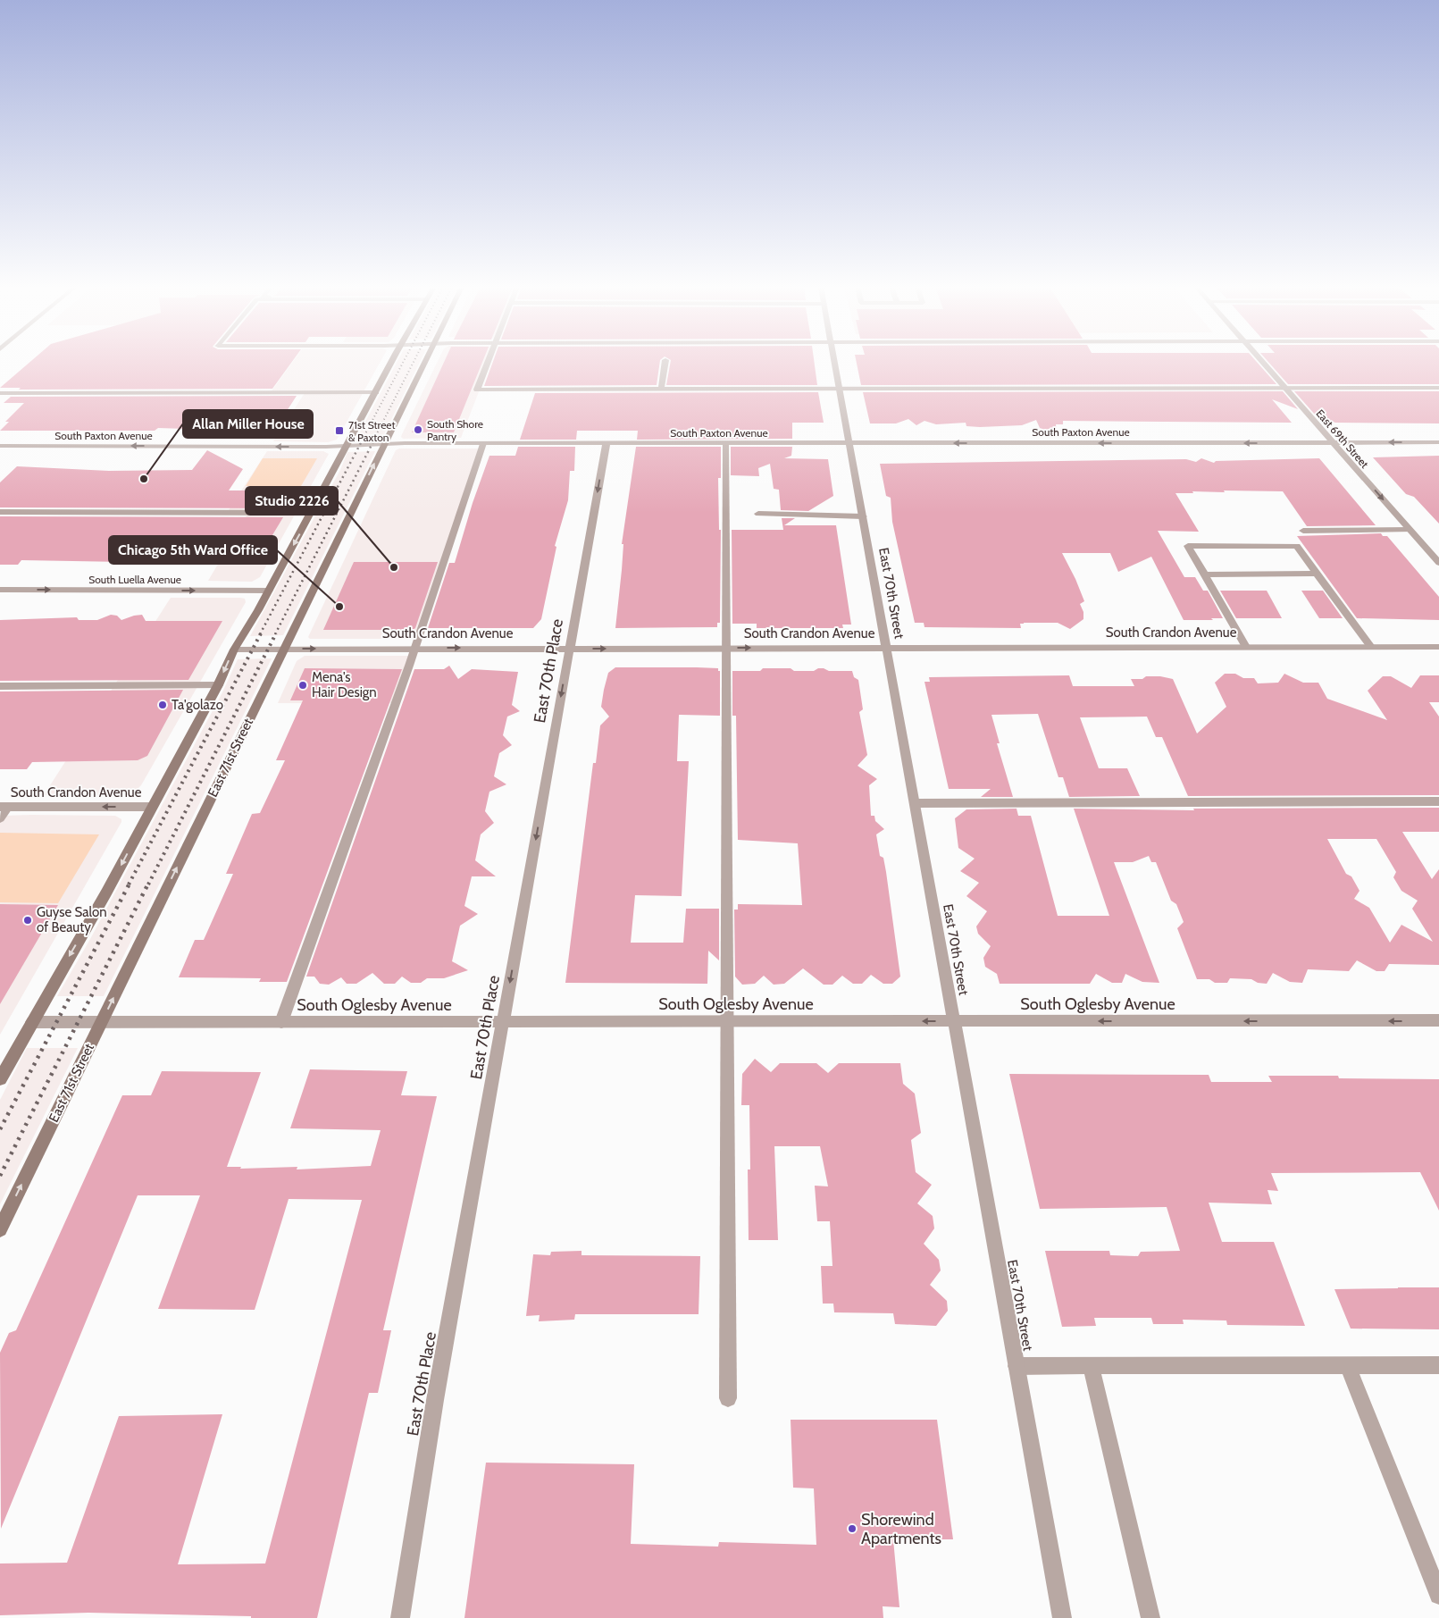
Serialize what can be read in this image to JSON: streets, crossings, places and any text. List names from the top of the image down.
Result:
{
  "streets": {
    "main road": ["East 71st Street"],
    "street": [
      "South Paxton Avenue",
      "East 69th Street",
      "South Luella Avenue",
      "East 70th Street",
      "South Crandon Avenue",
      "East 70th Place",
      "South Oglesby Avenue"
    ]
  },
  "crossings": [
    ["South Paxton Avenue", "East 69th Street"],
    ["South Paxton Avenue", "East 70th Street"],
    ["South Paxton Avenue", "East 70th Place"],
    ["South Paxton Avenue", "East 71st Street"],
    ["East 70th Street", "South Crandon Avenue"],
    ["East 70th Street", "South Oglesby Avenue"],
    ["South Crandon Avenue", "East 70th Place"],
    ["South Crandon Avenue", "East 71st Street"],
    ["East 70th Place", "South Oglesby Avenue"],
    ["East 71st Street", "South Oglesby Avenue"]
  ],
  "one_way": ["East 69th Street", "East 70th Place", "South Oglesby Avenue"],
  "places": {
    "other": [
      "South Shore Pantry",
      "Allan Miller House",
      "Studio 2226",
      "Chicago 5th Ward Office",
      "Mena's Hair Design",
      "Ta'golazo",
      "Guyse Salon of Beauty",
      "Shorewind Apartments"
    ],
    "transit": ["71st Street & Paxton"]
  }
}
